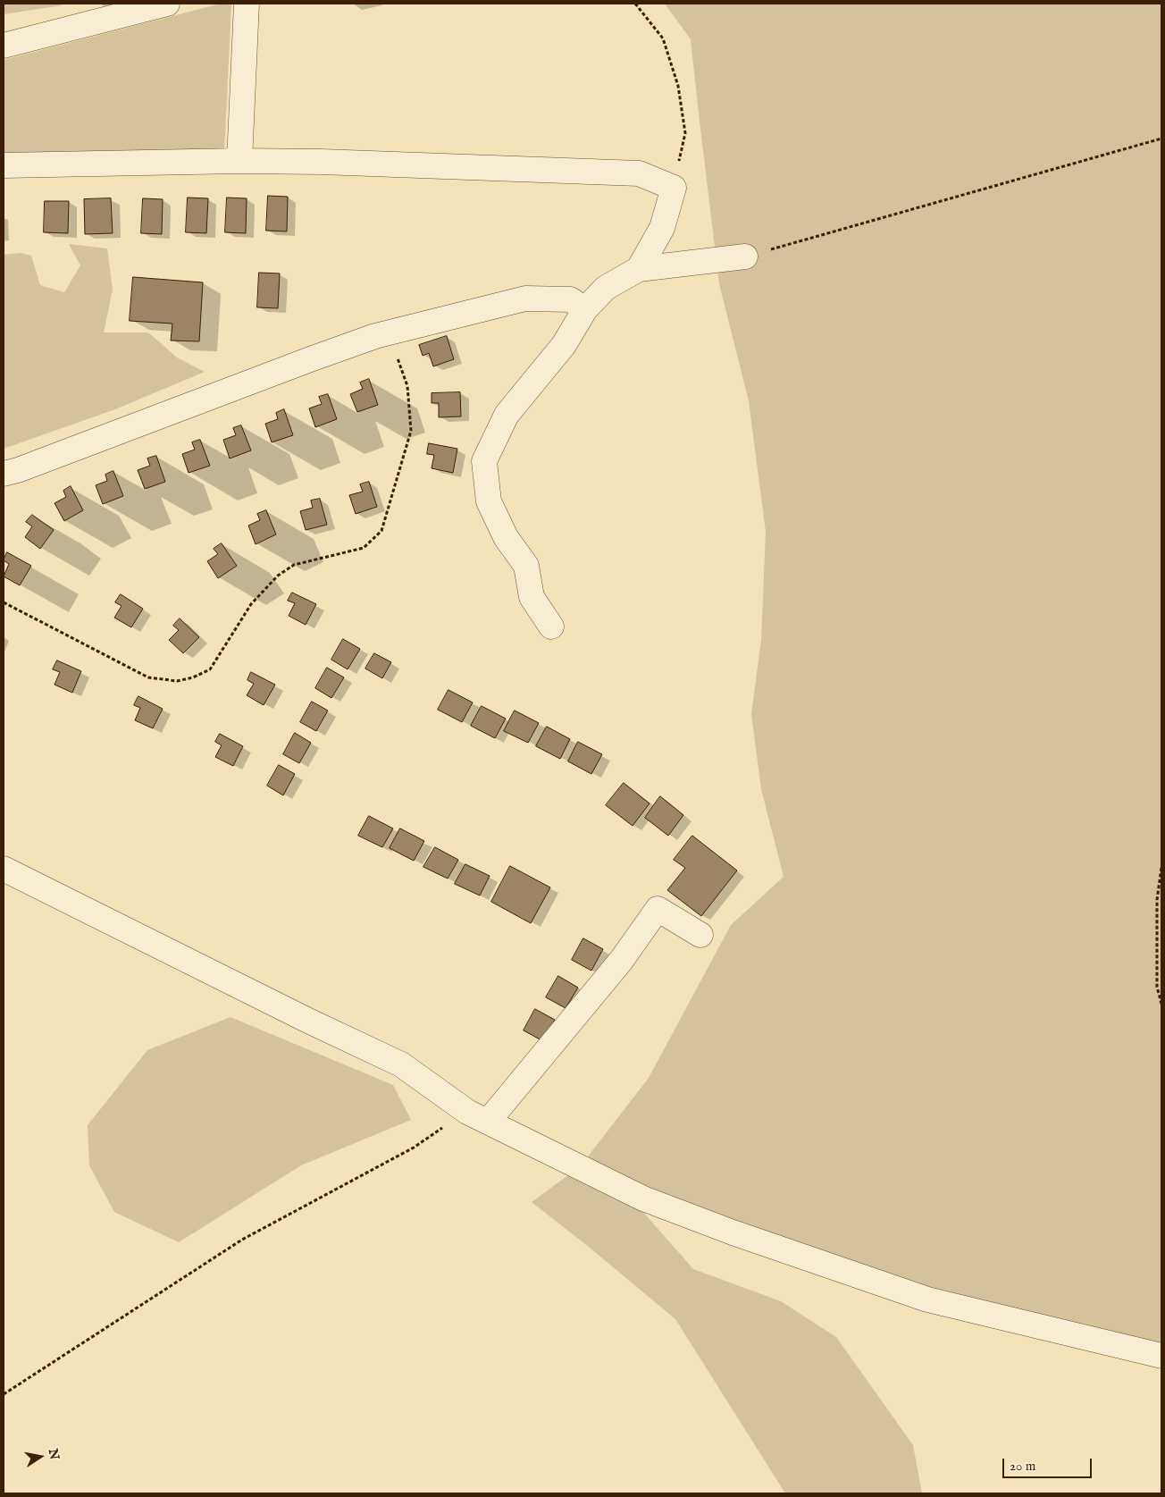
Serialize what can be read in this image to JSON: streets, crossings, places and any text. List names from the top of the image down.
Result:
{
  "scale_bar": "20 m",
  "north": "right"
}
